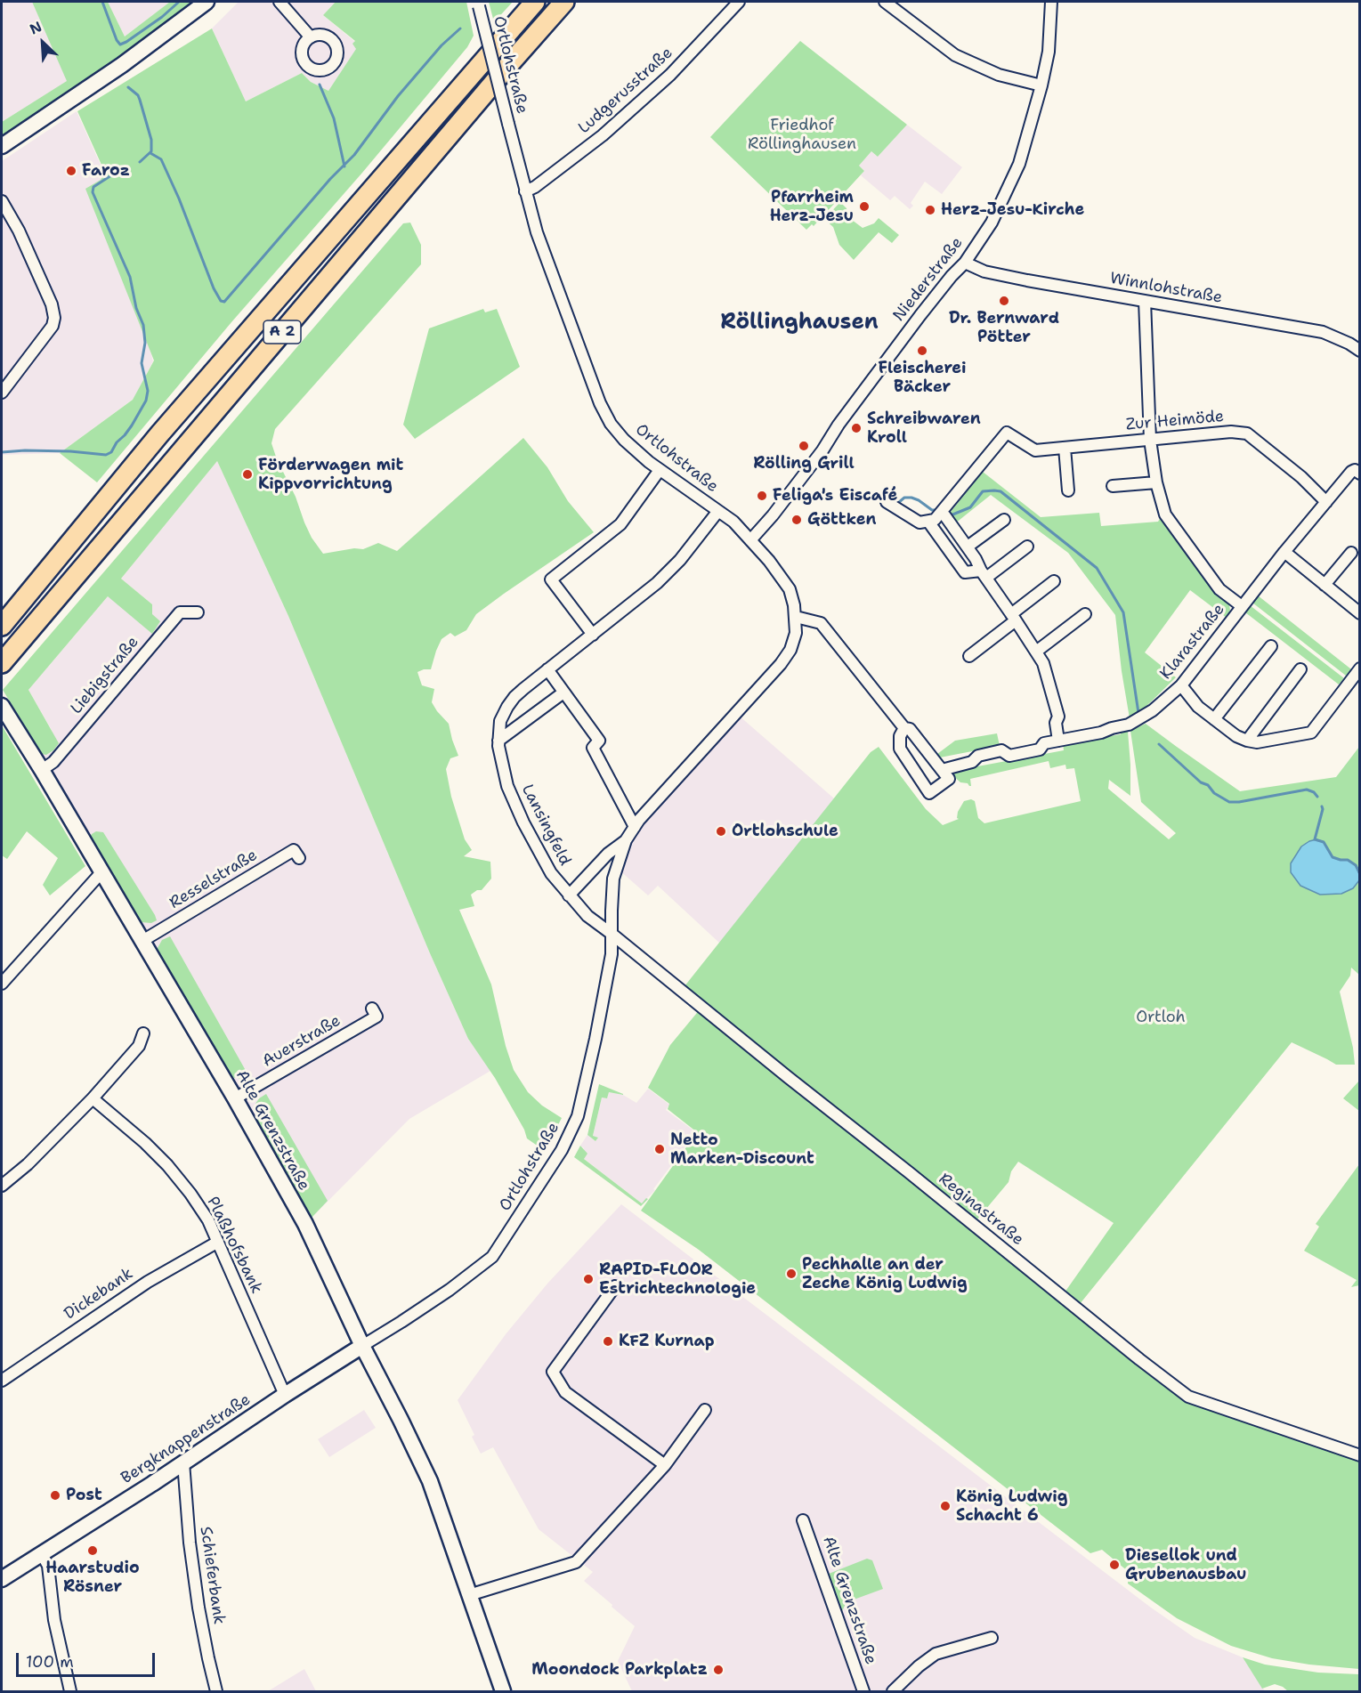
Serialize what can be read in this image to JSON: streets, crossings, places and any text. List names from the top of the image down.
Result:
{
  "streets": {
    "highway": ["A 2"],
    "street": [
      "Ortlohstraße",
      "Ludgerusstraße",
      "Niederstraße",
      "Winnlohstraße",
      "Zur Heimöde",
      "Klarastraße",
      "Liebigstraße",
      "Lansingfeld",
      "Resselstraße",
      "Auerstraße",
      "Alte Grenzstraße",
      "Reginastraße",
      "Plaßhofsbank",
      "Dickebank",
      "Bergknappenstraße",
      "Schieferbank"
    ]
  },
  "crossings": [
    ["Ortlohstraße", "Ludgerusstraße"],
    ["Ortlohstraße", "Niederstraße"],
    ["Ortlohstraße", "Lansingfeld"],
    ["Ortlohstraße", "Alte Grenzstraße"],
    ["Ortlohstraße", "Reginastraße"],
    ["Ortlohstraße", "Bergknappenstraße"],
    ["Niederstraße", "Winnlohstraße"],
    ["Zur Heimöde", "Klarastraße"],
    ["Liebigstraße", "Alte Grenzstraße"],
    ["Lansingfeld", "Reginastraße"],
    ["Resselstraße", "Alte Grenzstraße"],
    ["Auerstraße", "Alte Grenzstraße"],
    ["Alte Grenzstraße", "Bergknappenstraße"],
    ["Plaßhofsbank", "Dickebank"],
    ["Plaßhofsbank", "Bergknappenstraße"],
    ["Bergknappenstraße", "Schieferbank"]
  ],
  "districts": ["Röllinghausen"],
  "parks": ["Friedhof Röllinghausen", "Ortloh"],
  "places": [
    "Faroz",
    "Pfarrheim Herz-Jesu",
    "Herz-Jesu-Kirche",
    "Dr. Bernward Pötter",
    "Fleischerei Bäcker",
    "Schreibwaren Kroll",
    "Rölling Grill",
    "Förderwagen mit Kippvorrichtung",
    "Feliga's Eiscafé",
    "Göttken",
    "Ortlohschule",
    "Netto Marken-Discount",
    "Pechhalle an der Zeche König Ludwig",
    "RAPID-FLOOR Estrichtechnologie",
    "KFZ Kurnap",
    "Post",
    "König Ludwig Schacht 6",
    "Haarstudio Rösner",
    "Diesellok und Grubenausbau",
    "Moondock Parkplatz"
  ],
  "scale_bar": "100 m",
  "north": "top left"
}
